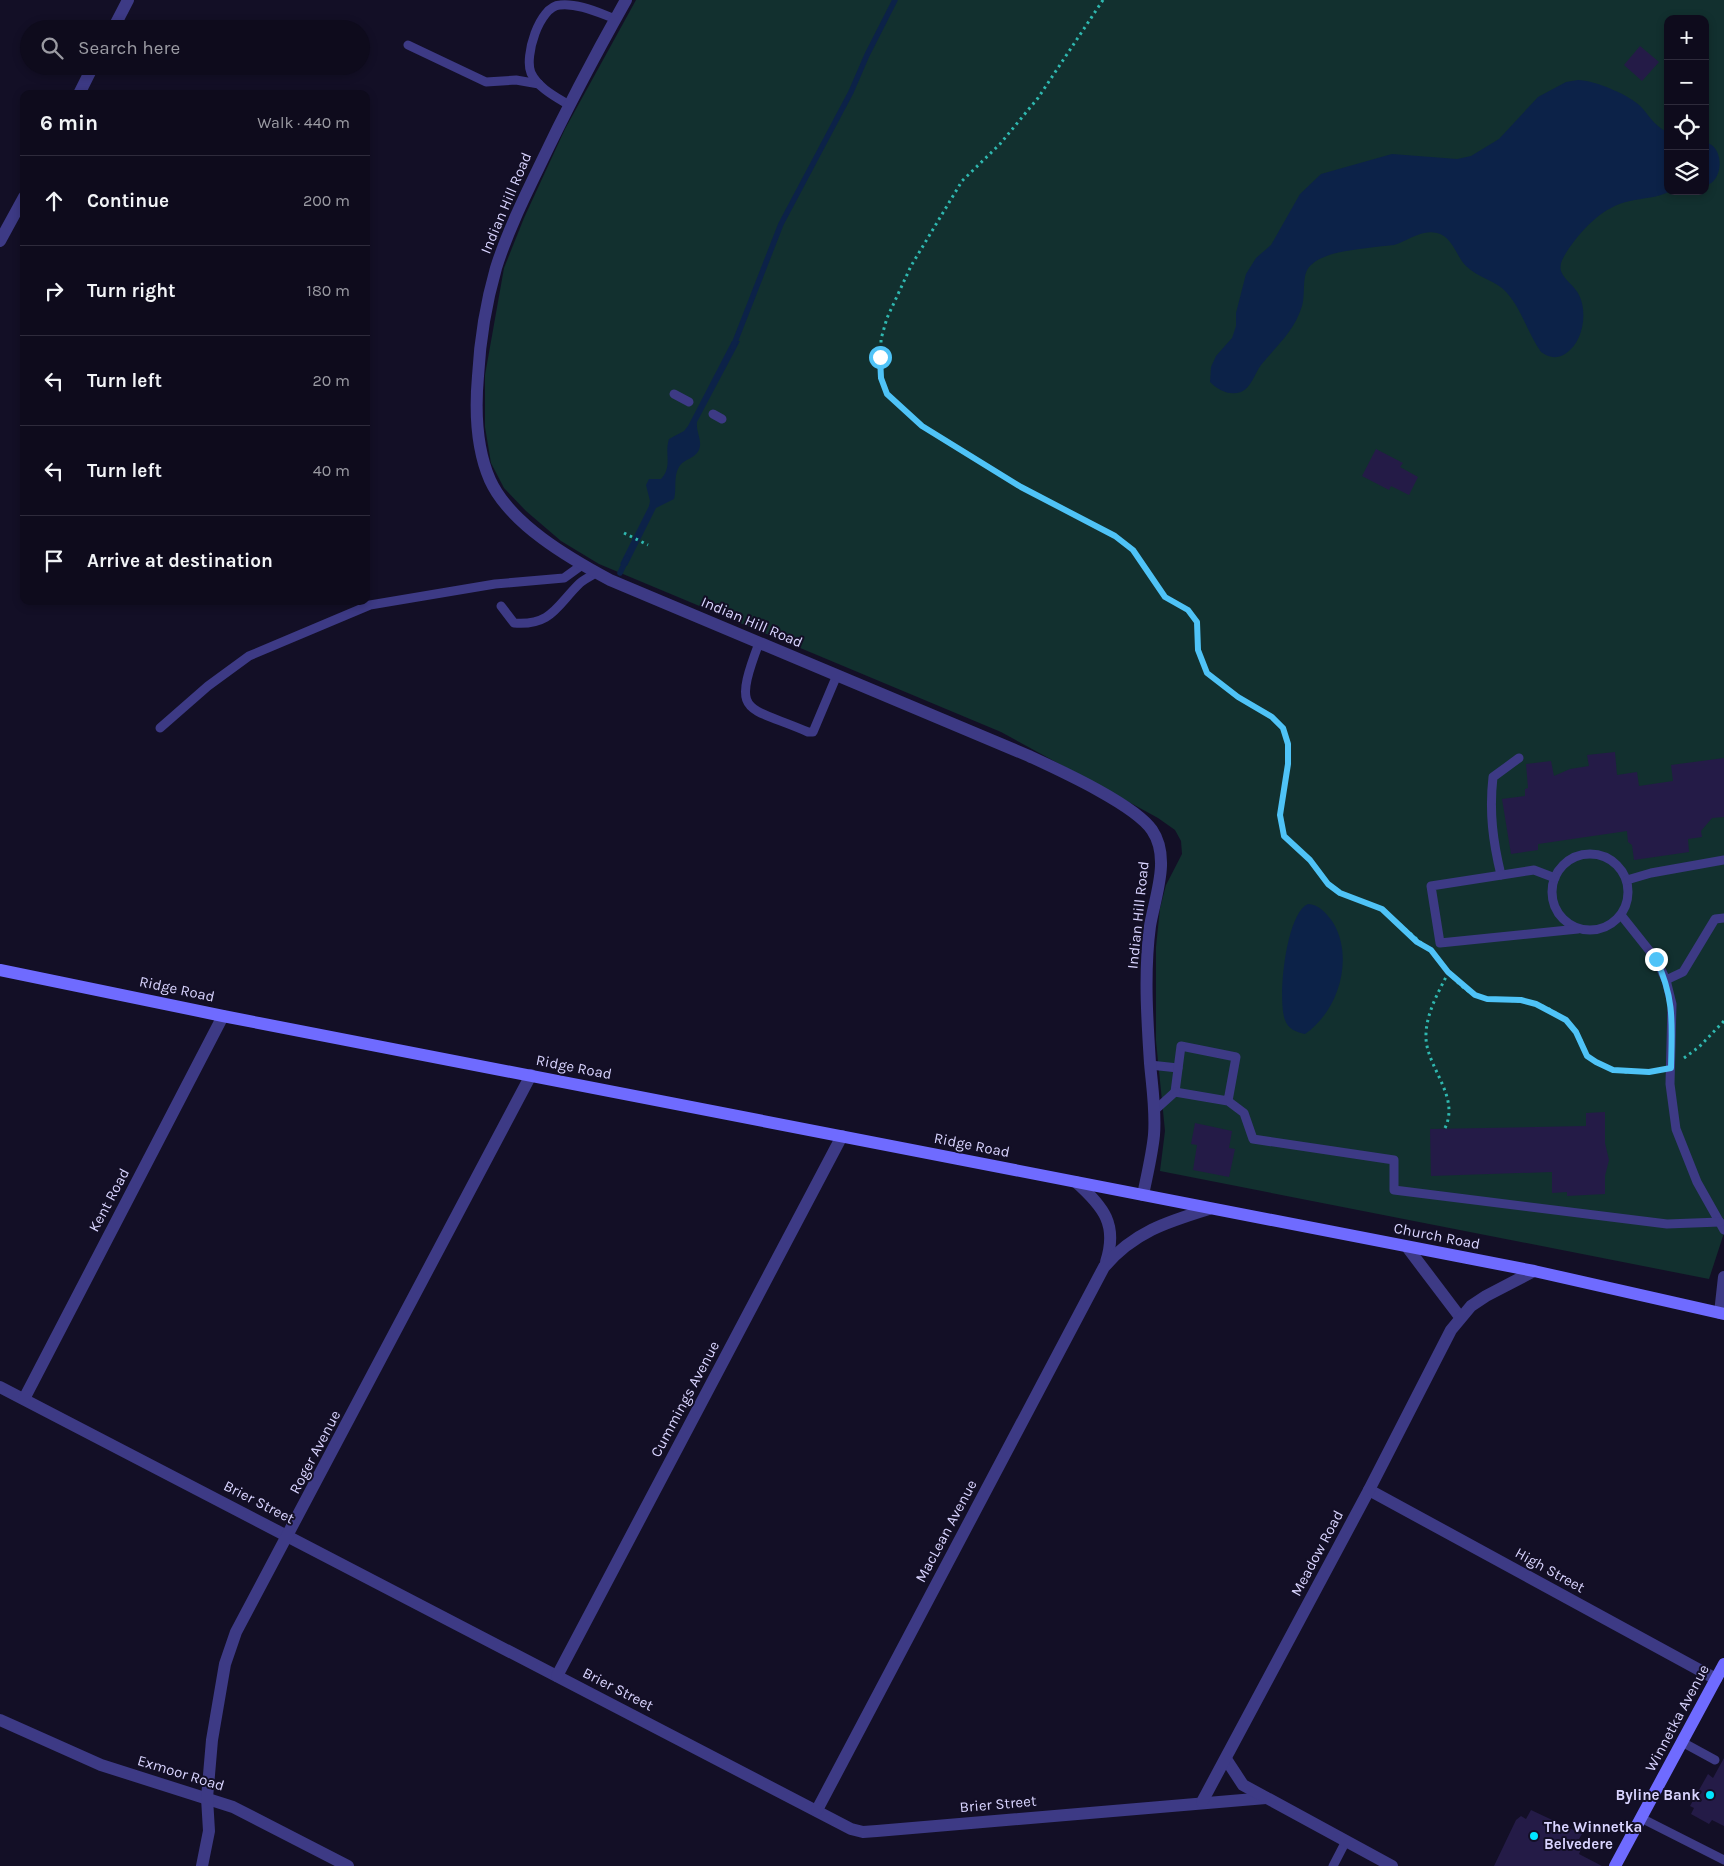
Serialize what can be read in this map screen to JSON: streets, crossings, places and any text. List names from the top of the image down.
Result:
{
  "streets": {
    "street": [
      "Indian Hill Road",
      "Ridge Road",
      "Kent Road",
      "Church Road",
      "Cummings Avenue",
      "Roger Avenue",
      "Brier Street",
      "MacLean Avenue",
      "Meadow Road",
      "High Street",
      "Winnetka Avenue",
      "Exmoor Road"
    ]
  },
  "crossings": [
    ["Indian Hill Road", "Ridge Road"],
    ["Indian Hill Road", "Church Road"],
    ["Ridge Road", "Kent Road"],
    ["Ridge Road", "Church Road"],
    ["Ridge Road", "Cummings Avenue"],
    ["Ridge Road", "Roger Avenue"],
    ["Ridge Road", "MacLean Avenue"],
    ["Kent Road", "Brier Street"],
    ["Church Road", "MacLean Avenue"],
    ["Church Road", "Meadow Road"],
    ["Cummings Avenue", "Brier Street"],
    ["Roger Avenue", "Brier Street"],
    ["Roger Avenue", "Exmoor Road"],
    ["Brier Street", "MacLean Avenue"],
    ["Brier Street", "Meadow Road"],
    ["Meadow Road", "High Street"],
    ["High Street", "Winnetka Avenue"]
  ],
  "places": ["Byline Bank", "The Winnetka Belvedere"],
  "page": {
    "map_buttons": ["+", "−"],
    "search": "Search here",
    "heading": ["6 min", "Walk · 440 m"],
    "list": [
      ["Continue", "200 m"],
      ["Turn right", "180 m"],
      ["Turn left", "20 m"],
      ["Turn left", "40 m"],
      "Arrive at destination"
    ]
  }
}
